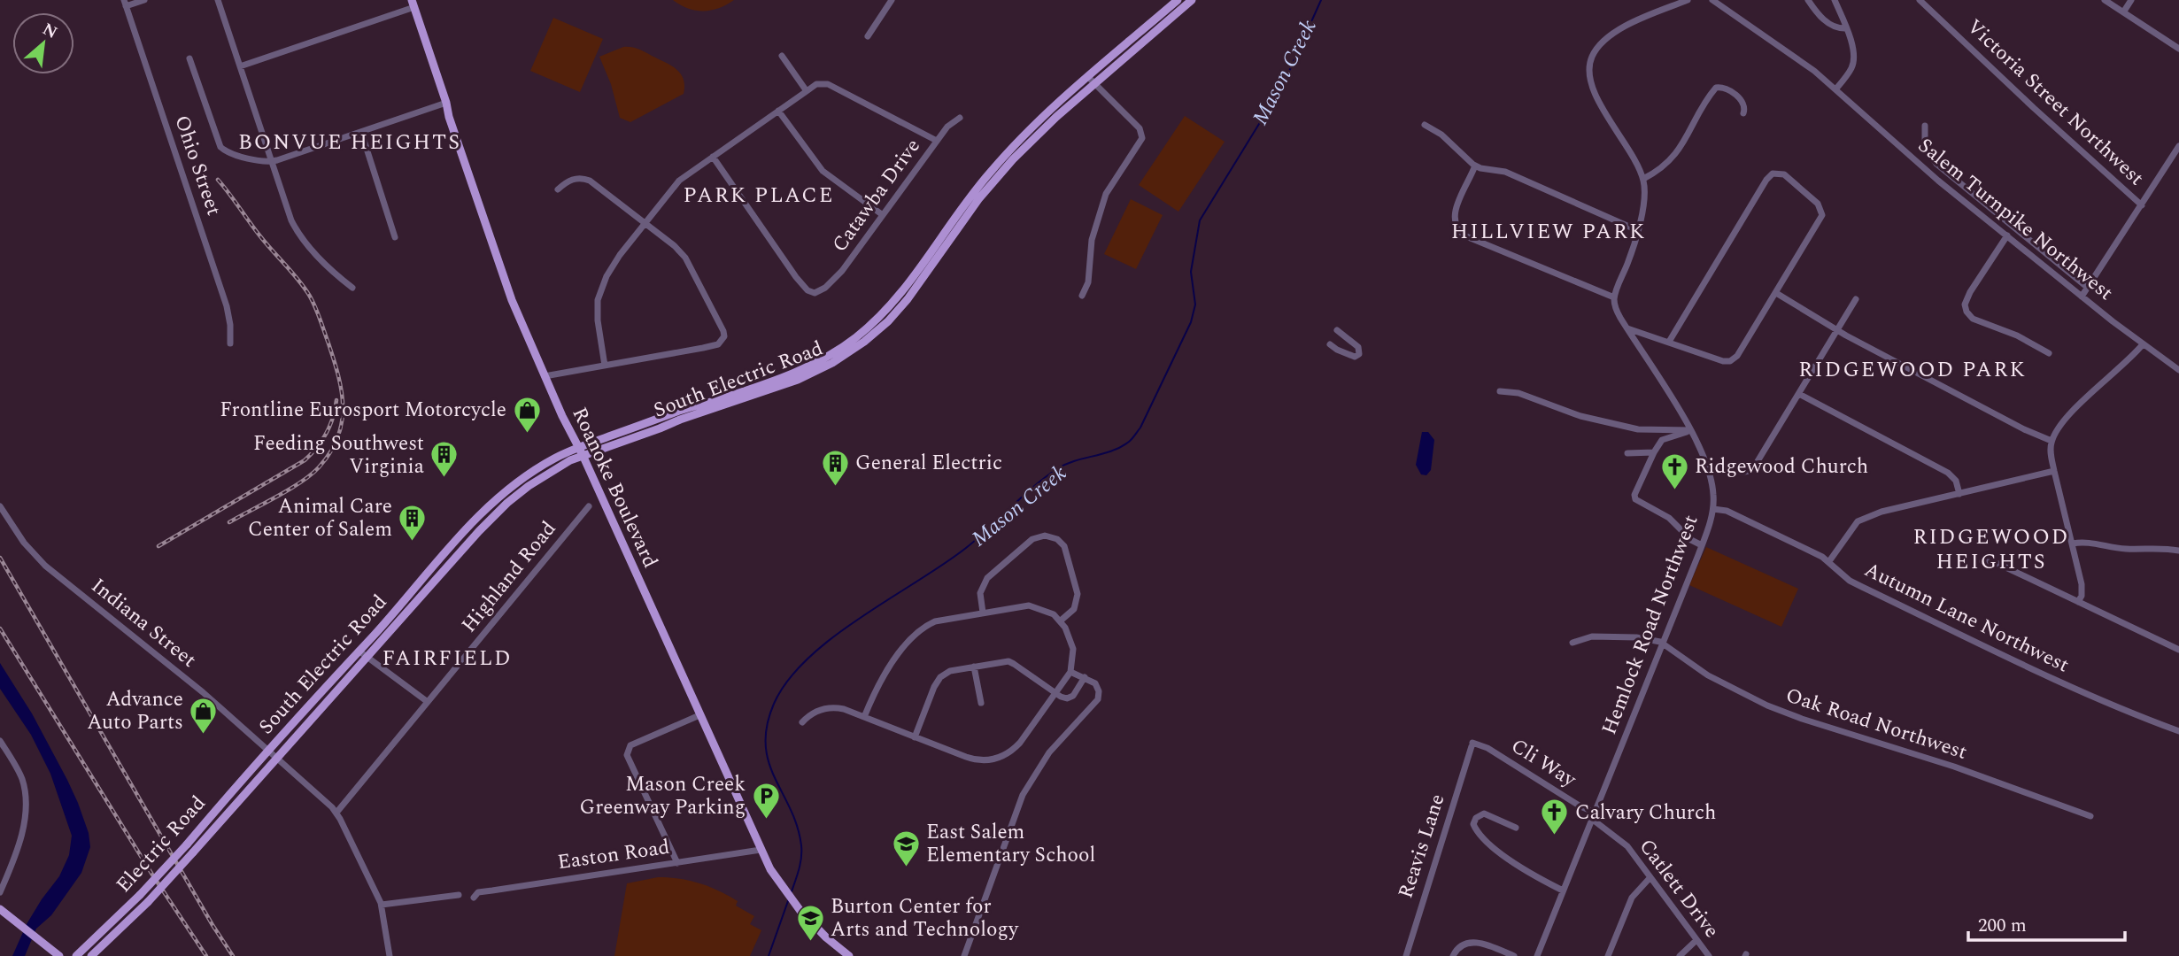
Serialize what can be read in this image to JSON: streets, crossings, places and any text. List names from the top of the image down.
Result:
{
  "streets": {
    "main road": ["South Electric Road", "Roanoke Boulevard", "Electric Road"],
    "street": [
      "Victoria Street Northwest",
      "Ohio Street",
      "Catawba Drive",
      "Salem Turnpike Northwest",
      "Highland Road",
      "Autumn Lane Northwest",
      "Indiana Street",
      "Hemlock Road Northwest",
      "Oak Road Northwest",
      "Cli Way",
      "Reavis Lane",
      "Easton Road",
      "Catlett Drive"
    ]
  },
  "crossings": [
    ["South Electric Road", "Roanoke Boulevard"],
    ["South Electric Road", "Indiana Street"],
    ["South Electric Road", "Electric Road"],
    ["Roanoke Boulevard", "Easton Road"],
    ["Highland Road", "Indiana Street"],
    ["Autumn Lane Northwest", "Hemlock Road Northwest"],
    ["Indiana Street", "Electric Road"],
    ["Hemlock Road Northwest", "Oak Road Northwest"],
    ["Hemlock Road Northwest", "Cli Way"],
    ["Hemlock Road Northwest", "Catlett Drive"],
    ["Cli Way", "Reavis Lane"],
    ["Cli Way", "Catlett Drive"]
  ],
  "districts": [
    "BONVUE HEIGHTS",
    "PARK PLACE",
    "HILLVIEW PARK",
    "RIDGEWOOD PARK",
    "RIDGEWOOD HEIGHTS",
    "FAIRFIELD"
  ],
  "water": ["Mason Creek"],
  "places": {
    "shop": ["Frontline Eurosport Motorcycle", "Advance Auto Parts"],
    "building": ["Feeding Southwest Virginia", "General Electric", "Animal Care Center of Salem"],
    "church": ["Ridgewood Church", "Calvary Church"],
    "parking": ["Mason Creek Greenway Parking"],
    "school or university": ["East Salem Elementary School", "Burton Center for Arts and Technology"]
  },
  "scale_bar": "200 m",
  "north": "top right"
}
